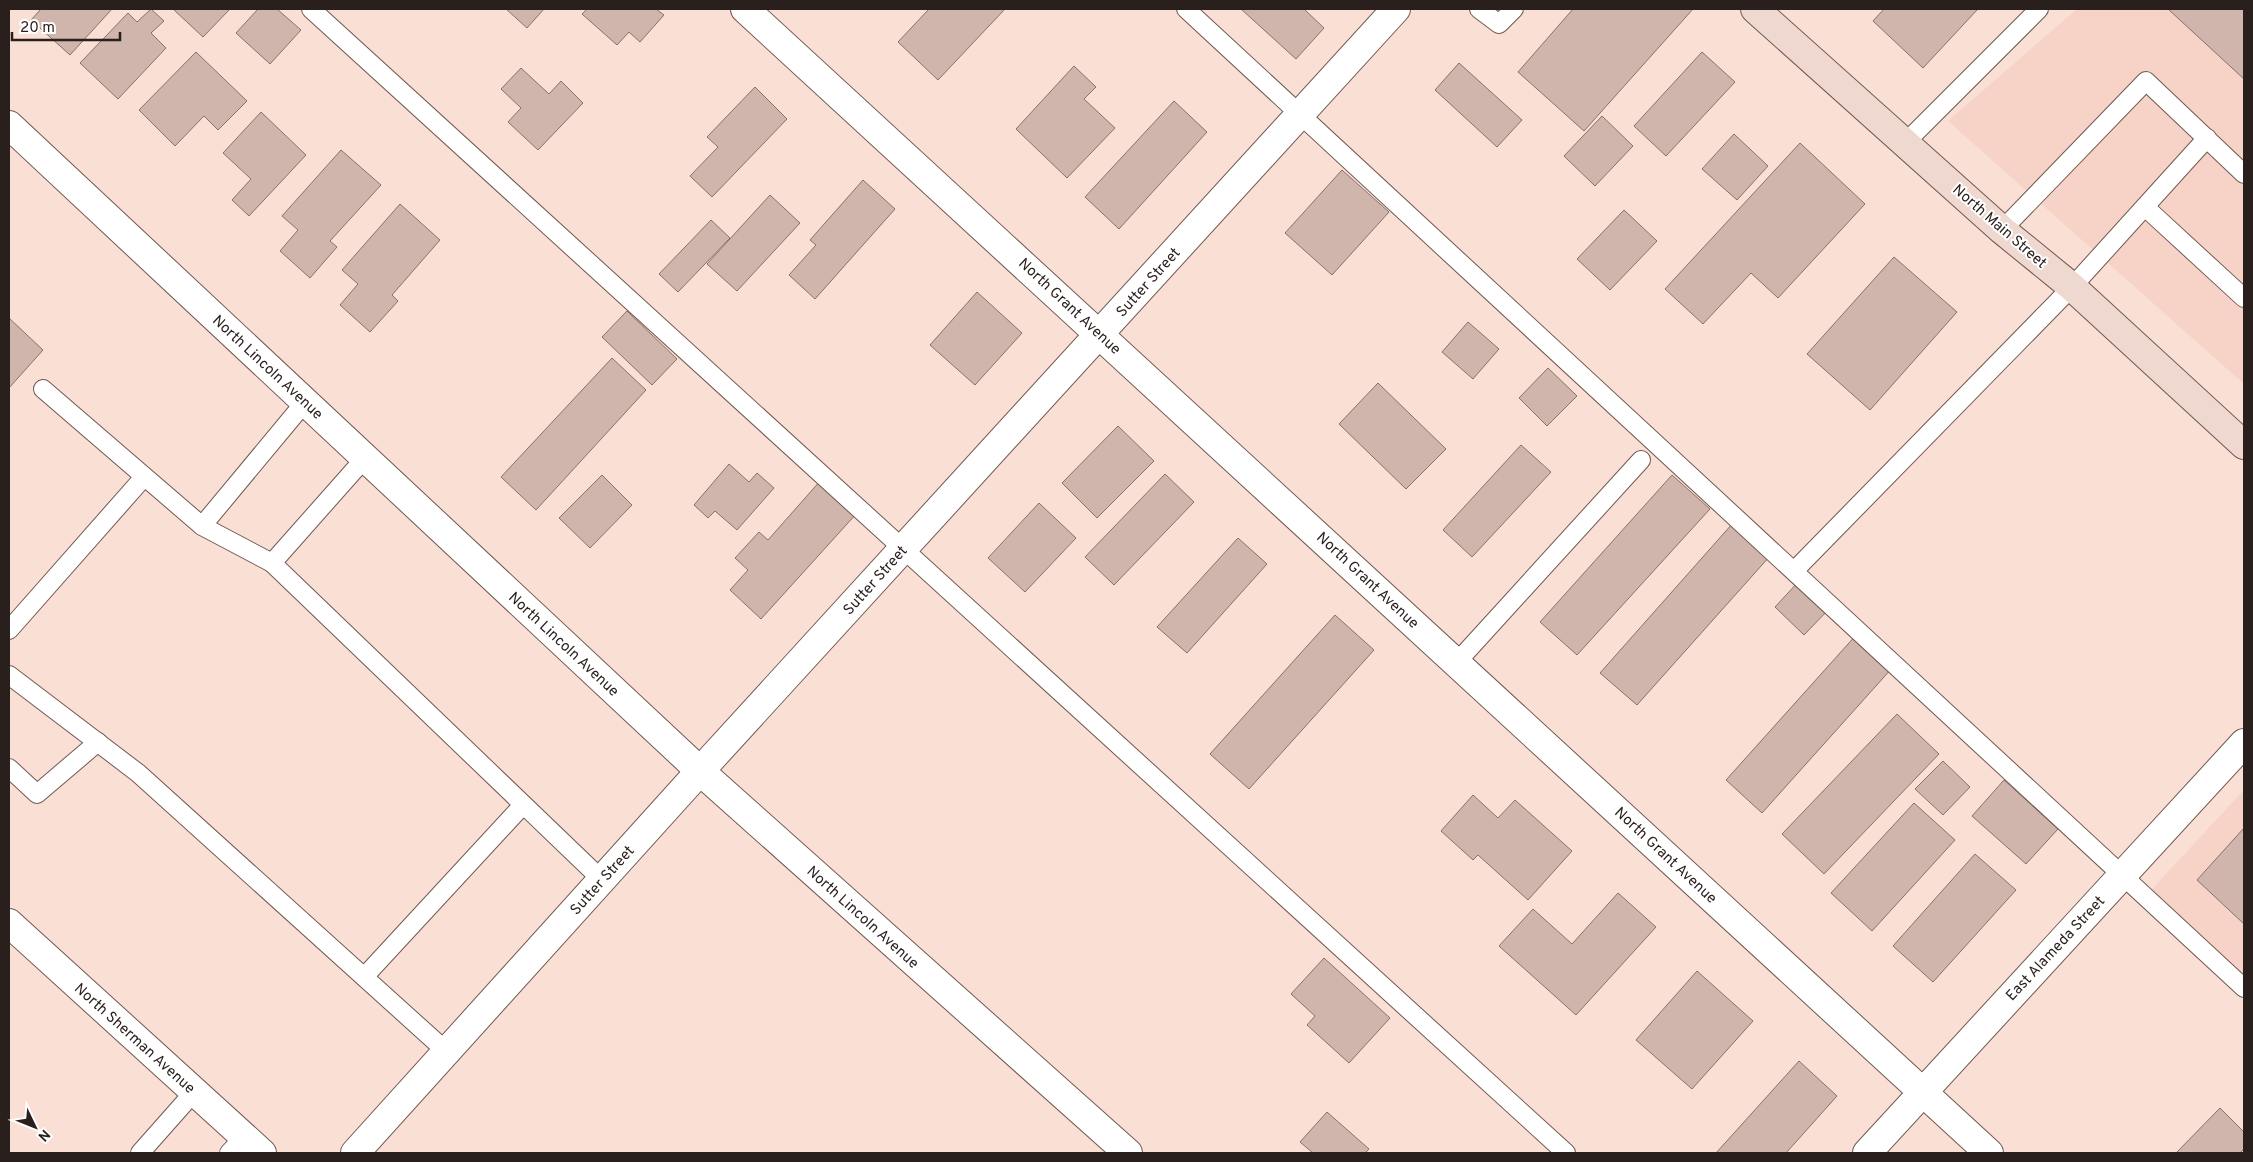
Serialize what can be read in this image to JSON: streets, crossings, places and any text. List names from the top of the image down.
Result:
{
  "streets": {
    "main road": ["North Main Street"],
    "street": [
      "Sutter Street",
      "North Grant Avenue",
      "North Lincoln Avenue",
      "East Alameda Street",
      "North Sherman Avenue"
    ]
  },
  "crossings": [
    ["Sutter Street", "North Grant Avenue"],
    ["Sutter Street", "North Lincoln Avenue"],
    ["North Grant Avenue", "East Alameda Street"]
  ],
  "scale_bar": "20 m",
  "north": "bottom right"
}
